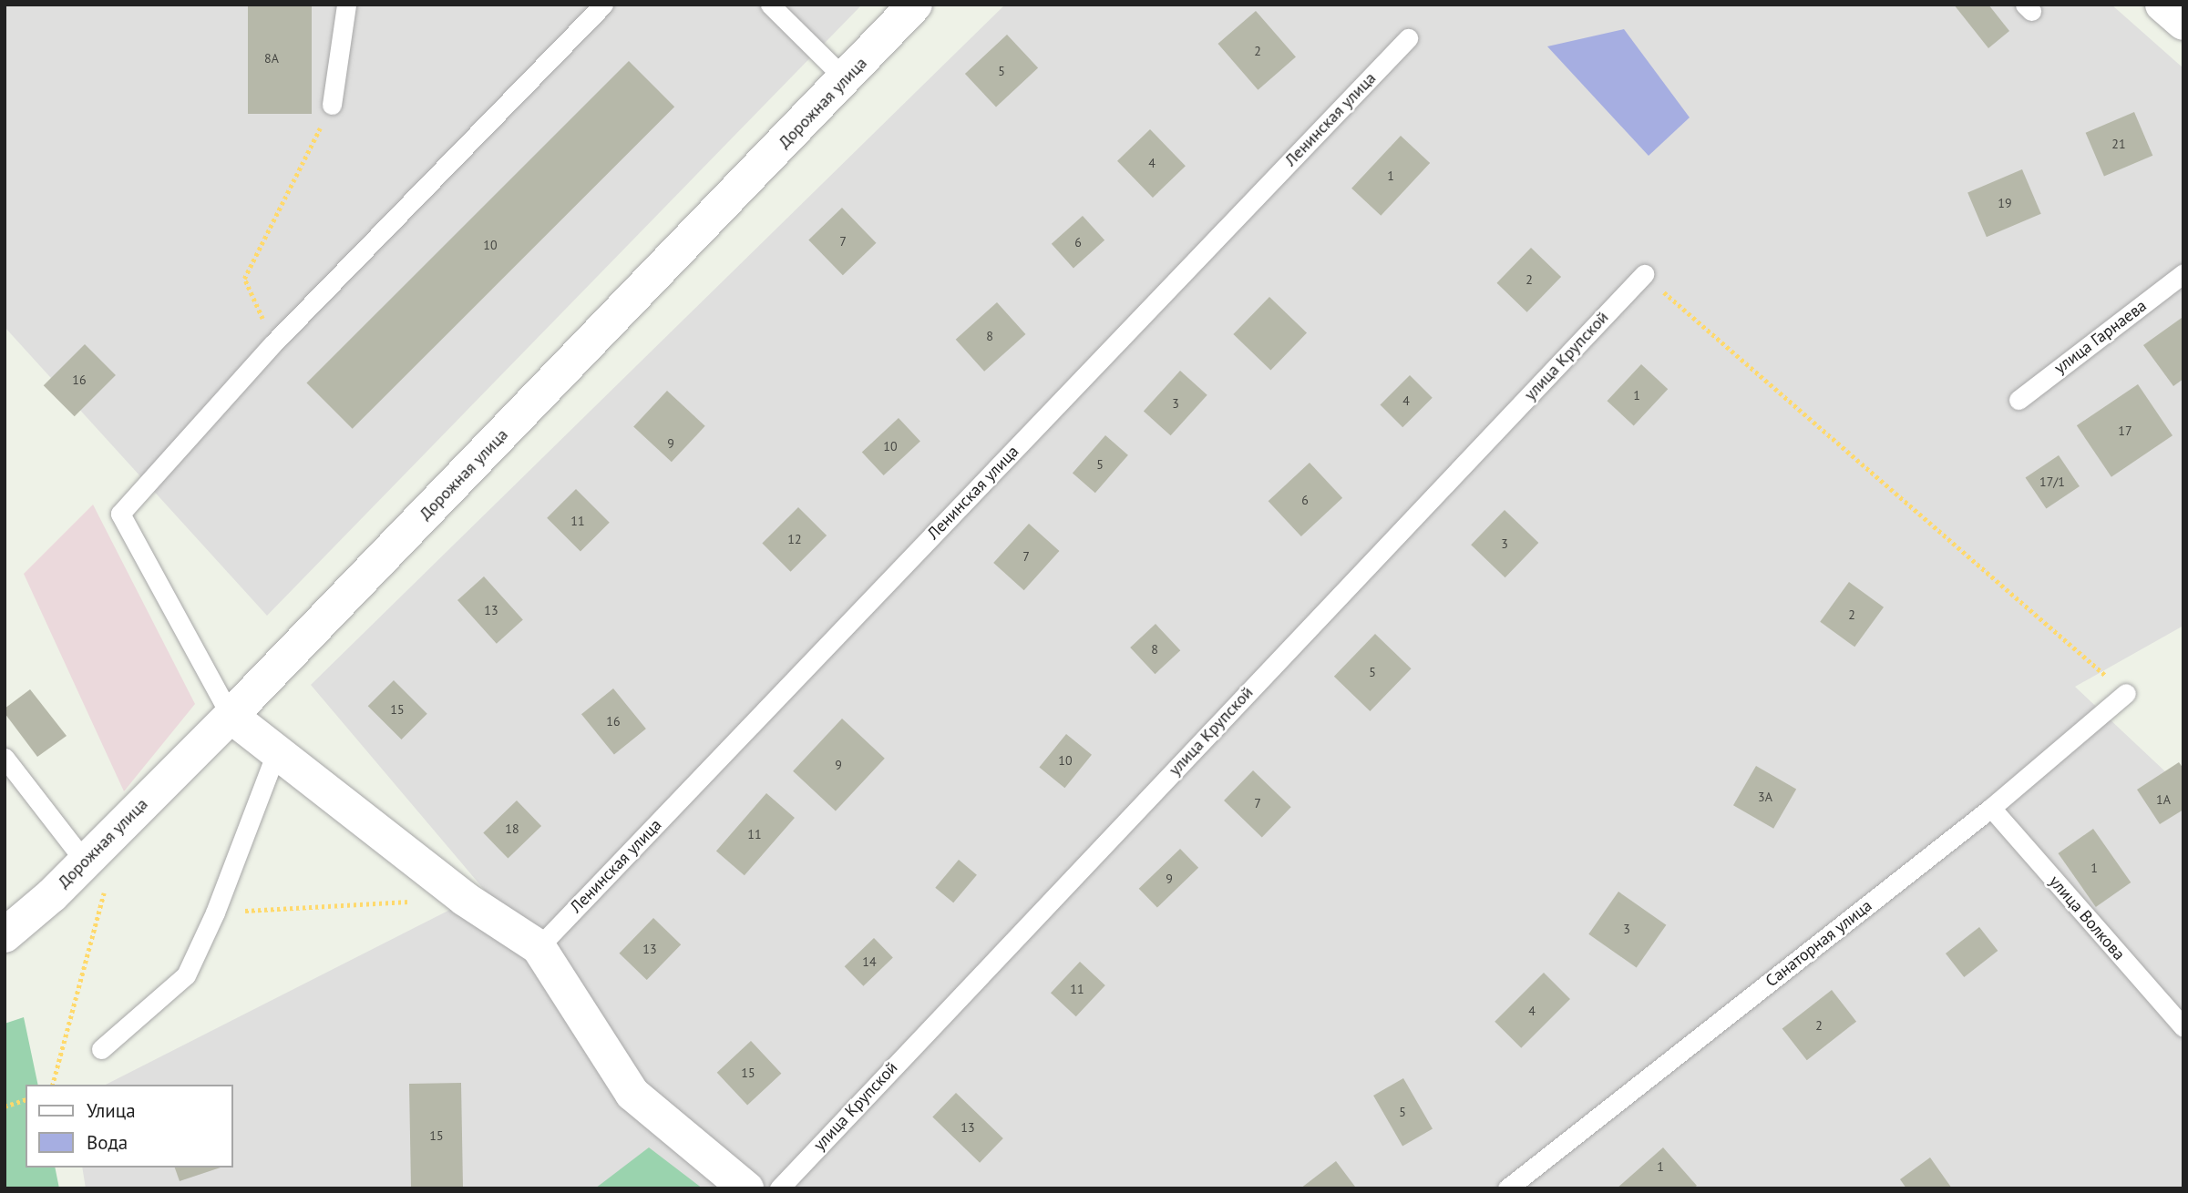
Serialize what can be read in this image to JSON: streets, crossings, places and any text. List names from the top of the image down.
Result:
{
  "streets": {
    "street": ["Дорожная улица"],
    "lane": [
      "Ленинская улица",
      "улица Гарнаева",
      "улица Крупской",
      "улица Волкова",
      "Санаторная улица"
    ]
  },
  "crossings": [
    ["улица Волкова", "Санаторная улица"]
  ],
  "house_numbers": [
    "2",
    "8А",
    "5",
    "21",
    "4",
    "1",
    "19",
    "7",
    "6",
    "10",
    "2",
    "8",
    "16",
    "1",
    "4",
    "3",
    "17",
    "9",
    "10",
    "5",
    "17/1",
    "6",
    "11",
    "12",
    "3",
    "7",
    "13",
    "2",
    "8",
    "5",
    "15",
    "16",
    "10",
    "9",
    "3А",
    "1А",
    "7",
    "18",
    "11",
    "1",
    "9",
    "3",
    "13",
    "14",
    "11",
    "4",
    "2",
    "15",
    "5",
    "13",
    "15",
    "1"
  ],
  "legend": ["Улица", "Вода"]
}
